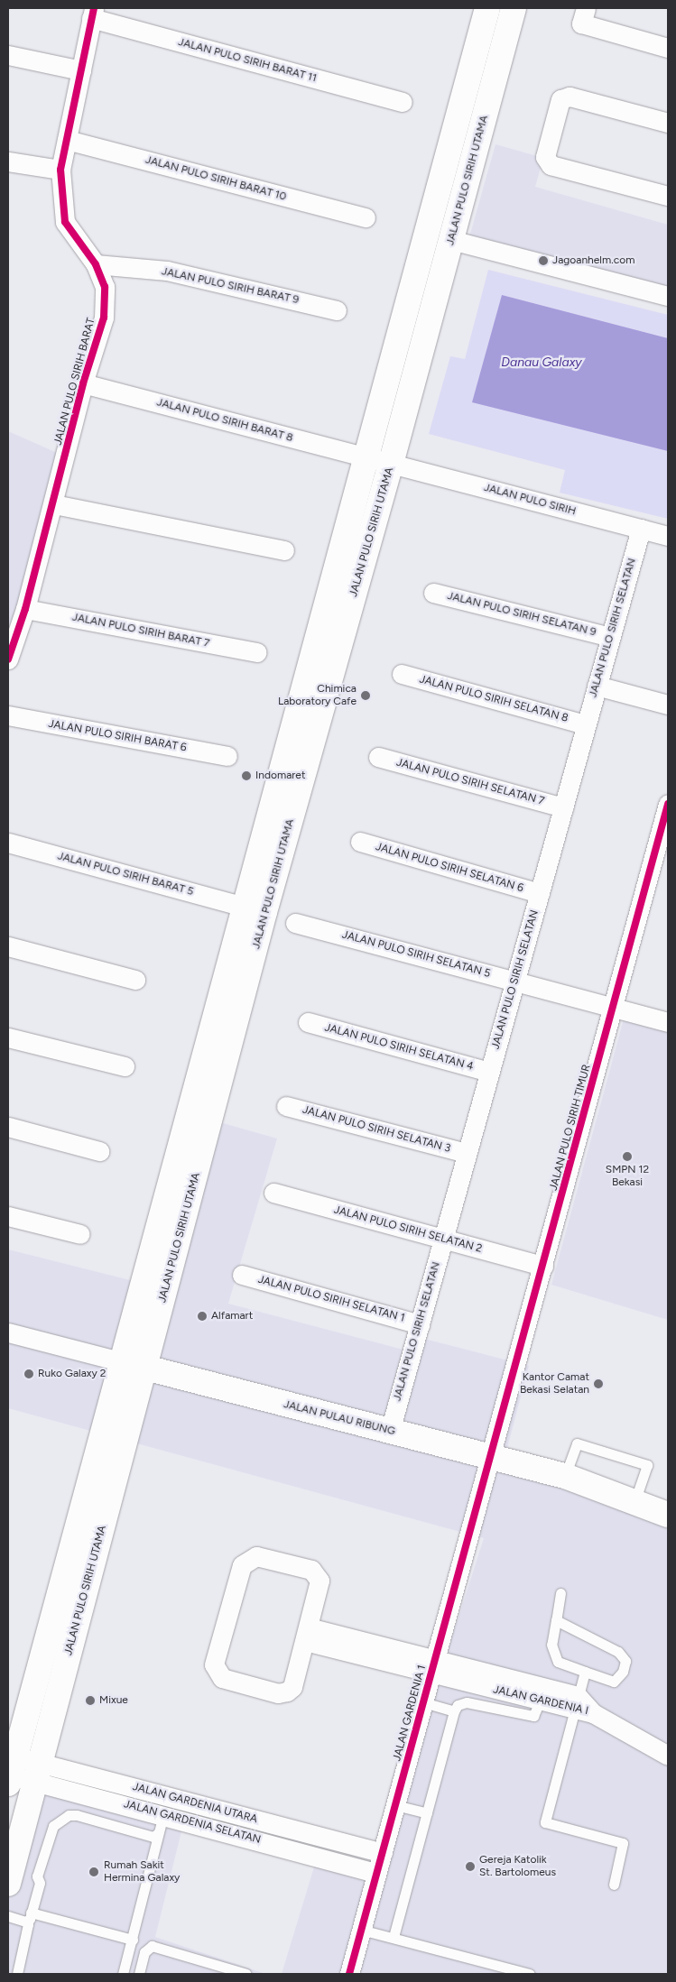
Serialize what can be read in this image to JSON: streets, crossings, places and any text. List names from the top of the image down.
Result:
{
  "streets": {
    "main road": ["JALAN PULO SIRIH UTAMA", "JALAN PULAU RIBUNG"],
    "street": [
      "JALAN PULO SIRIH BARAT 11",
      "JALAN PULO SIRIH BARAT 10",
      "JALAN PULO SIRIH BARAT 9",
      "JALAN PULO SIRIH BARAT",
      "JALAN PULO SIRIH BARAT 8",
      "JALAN PULO SIRIH",
      "JALAN PULO SIRIH SELATAN 9",
      "JALAN PULO SIRIH SELATAN",
      "JALAN PULO SIRIH BARAT 7",
      "JALAN PULO SIRIH SELATAN 8",
      "JALAN PULO SIRIH BARAT 6",
      "JALAN PULO SIRIH SELATAN 7",
      "JALAN PULO SIRIH SELATAN 6",
      "JALAN PULO SIRIH BARAT 5",
      "JALAN PULO SIRIH SELATAN 5",
      "JALAN PULO SIRIH SELATAN 4",
      "JALAN PULO SIRIH TIMUR",
      "JALAN PULO SIRIH SELATAN 3",
      "JALAN PULO SIRIH SELATAN 2",
      "JALAN PULO SIRIH SELATAN 1",
      "JALAN GARDENIA I",
      "JALAN GARDENIA 1",
      "JALAN GARDENIA UTARA",
      "JALAN GARDENIA SELATAN"
    ]
  },
  "crossings": [
    ["JALAN PULO SIRIH BARAT 11", "JALAN PULO SIRIH BARAT"],
    ["JALAN PULO SIRIH BARAT 10", "JALAN PULO SIRIH BARAT"],
    ["JALAN PULO SIRIH UTAMA", "JALAN PULO SIRIH BARAT 8"],
    ["JALAN PULO SIRIH UTAMA", "JALAN PULO SIRIH"],
    ["JALAN PULO SIRIH UTAMA", "JALAN PULO SIRIH BARAT 5"],
    ["JALAN PULO SIRIH UTAMA", "JALAN PULAU RIBUNG"],
    ["JALAN PULO SIRIH UTAMA", "JALAN GARDENIA UTARA"],
    ["JALAN PULO SIRIH UTAMA", "JALAN GARDENIA SELATAN"],
    ["JALAN PULO SIRIH BARAT 9", "JALAN PULO SIRIH BARAT"],
    ["JALAN PULO SIRIH BARAT", "JALAN PULO SIRIH BARAT 8"],
    ["JALAN PULO SIRIH BARAT", "JALAN PULO SIRIH BARAT 7"],
    ["JALAN PULO SIRIH BARAT 8", "JALAN PULO SIRIH"],
    ["JALAN PULO SIRIH", "JALAN PULO SIRIH SELATAN"],
    ["JALAN PULO SIRIH SELATAN 9", "JALAN PULO SIRIH SELATAN"],
    ["JALAN PULO SIRIH SELATAN", "JALAN PULO SIRIH SELATAN 8"],
    ["JALAN PULO SIRIH SELATAN", "JALAN PULO SIRIH SELATAN 7"],
    ["JALAN PULO SIRIH SELATAN", "JALAN PULO SIRIH SELATAN 6"],
    ["JALAN PULO SIRIH SELATAN", "JALAN PULO SIRIH SELATAN 5"],
    ["JALAN PULO SIRIH SELATAN", "JALAN PULO SIRIH SELATAN 4"],
    ["JALAN PULO SIRIH SELATAN", "JALAN PULO SIRIH SELATAN 3"],
    ["JALAN PULO SIRIH SELATAN", "JALAN PULO SIRIH SELATAN 2"],
    ["JALAN PULO SIRIH SELATAN", "JALAN PULO SIRIH SELATAN 1"],
    ["JALAN PULO SIRIH SELATAN", "JALAN PULAU RIBUNG"],
    ["JALAN PULO SIRIH SELATAN 5", "JALAN PULO SIRIH TIMUR"],
    ["JALAN PULO SIRIH TIMUR", "JALAN PULO SIRIH SELATAN 2"],
    ["JALAN PULO SIRIH TIMUR", "JALAN PULAU RIBUNG"],
    ["JALAN PULO SIRIH TIMUR", "JALAN GARDENIA 1"],
    ["JALAN PULAU RIBUNG", "JALAN GARDENIA 1"],
    ["JALAN GARDENIA I", "JALAN GARDENIA 1"],
    ["JALAN GARDENIA 1", "JALAN GARDENIA UTARA"],
    ["JALAN GARDENIA 1", "JALAN GARDENIA SELATAN"],
    ["JALAN GARDENIA UTARA", "JALAN GARDENIA SELATAN"]
  ],
  "water": ["Danau Galaxy"],
  "places": [
    "Jagoanhelm.com",
    "Chimica Laboratory Cafe",
    "Indomaret",
    "SMPN 12 Bekasi",
    "Alfamart",
    "Ruko Galaxy 2",
    "Kantor Camat Bekasi Selatan",
    "Mixue",
    "Gereja Katolik St. Bartolomeus",
    "Rumah Sakit Hermina Galaxy"
  ]
}
